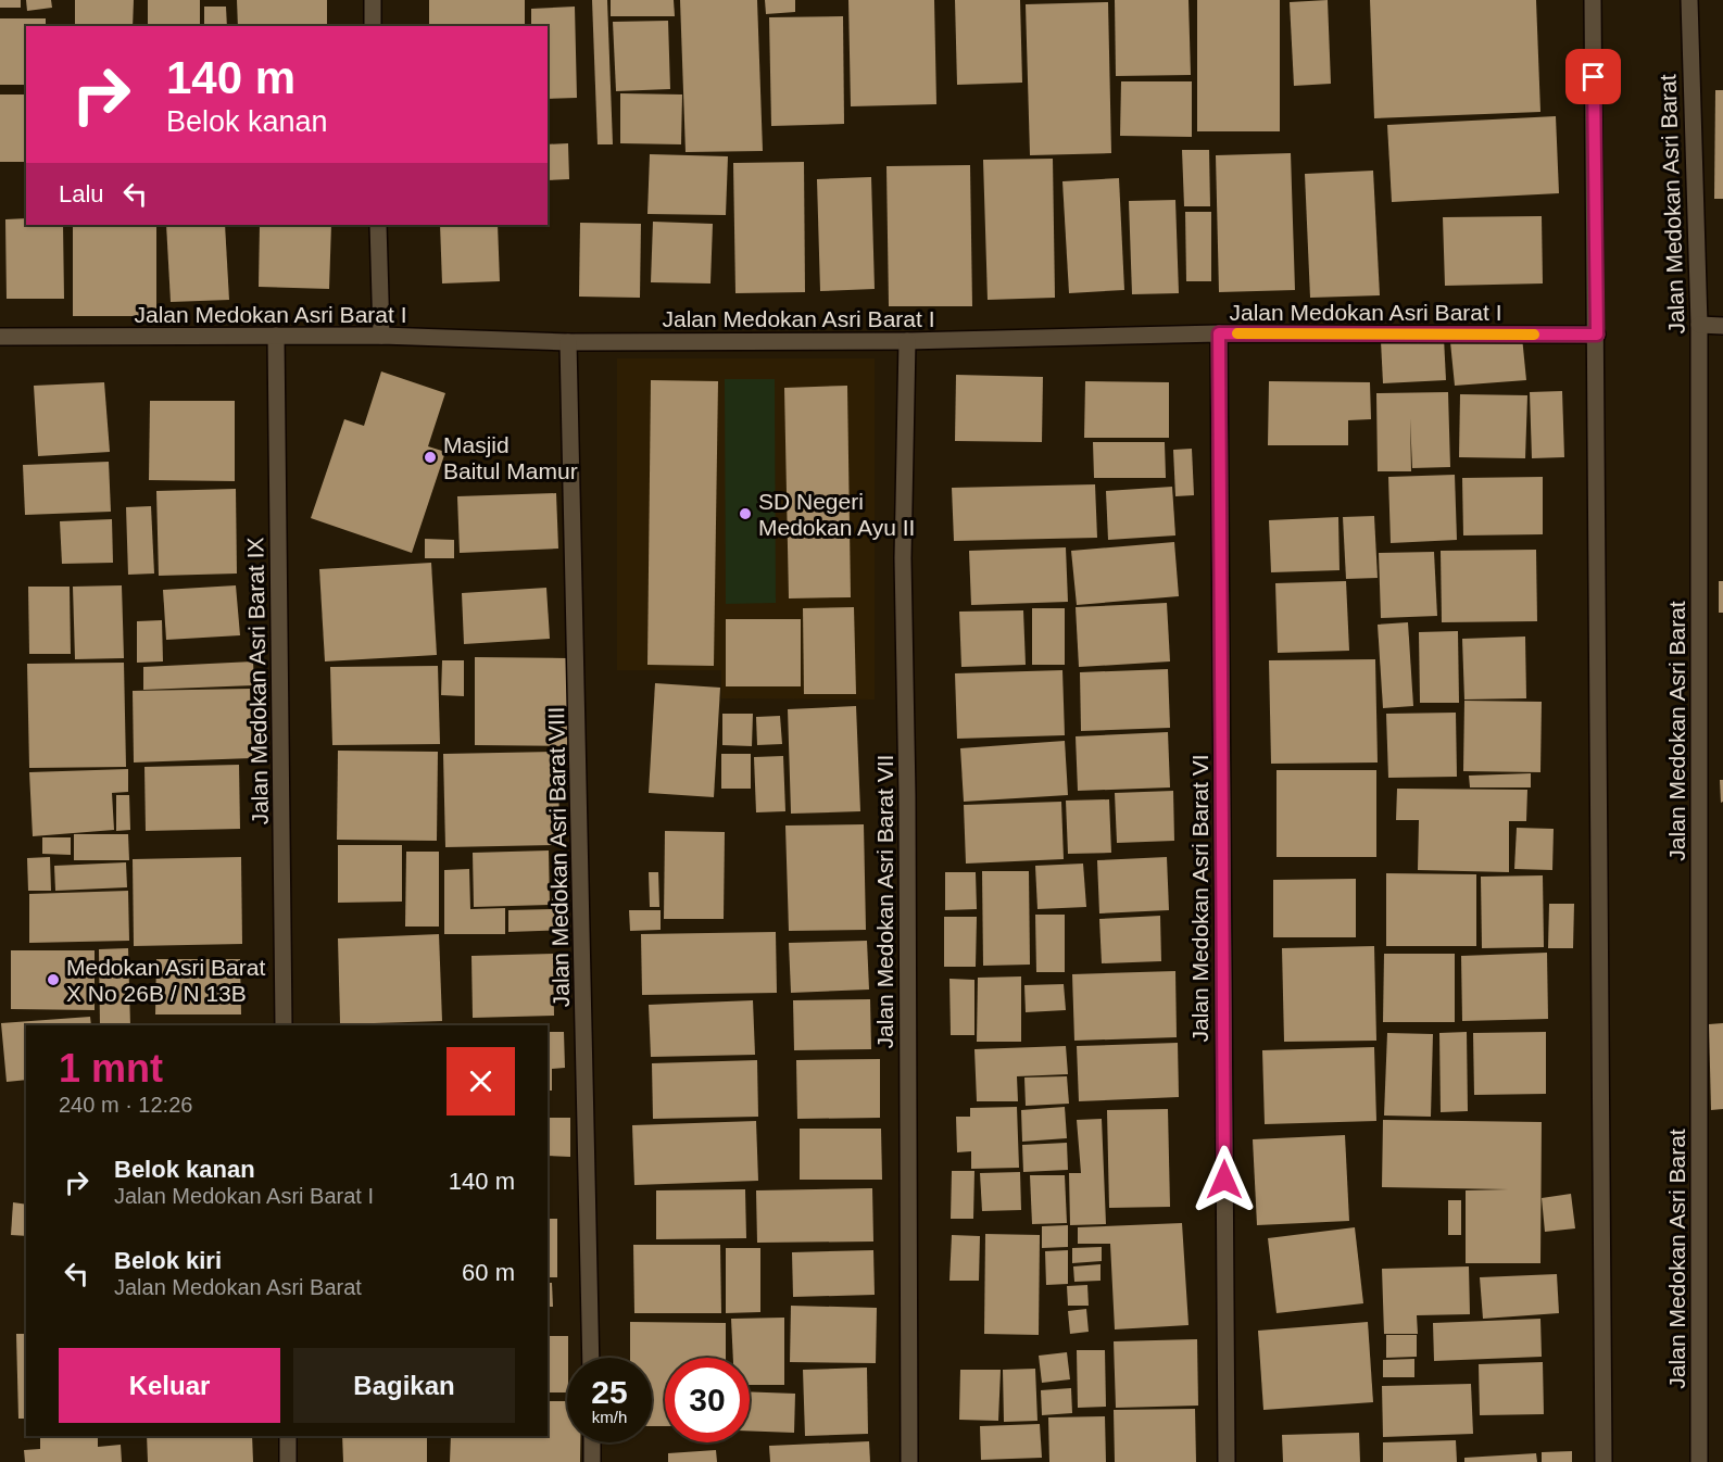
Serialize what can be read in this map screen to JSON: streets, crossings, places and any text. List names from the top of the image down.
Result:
{
  "streets": {
    "street": [
      "Jalan Medokan Asri Barat",
      "Jalan Medokan Asri Barat I",
      "Jalan Medokan Asri Barat IX",
      "Jalan Medokan Asri Barat VIII",
      "Jalan Medokan Asri Barat VI",
      "Jalan Medokan Asri Barat VII"
    ]
  },
  "crossings": [
    ["Jalan Medokan Asri Barat I", "Jalan Medokan Asri Barat IX"],
    ["Jalan Medokan Asri Barat I", "Jalan Medokan Asri Barat VIII"],
    ["Jalan Medokan Asri Barat I", "Jalan Medokan Asri Barat VI"],
    ["Jalan Medokan Asri Barat I", "Jalan Medokan Asri Barat VII"]
  ],
  "places": ["Masjid Baitul Mamur", "SD Negeri Medokan Ayu II", "Medokan Asri Barat X No 26B / N 13B"],
  "page": {
    "turn": ["140 m", "Belok kanan"],
    "then": "Lalu",
    "heading": ["1 mnt", "240 m · 12:26"],
    "list": [
      {
        "name": "Belok kanan",
        "note": "Jalan Medokan Asri Barat I",
        "value": "140 m"
      },
      {
        "name": "Belok kiri",
        "note": "Jalan Medokan Asri Barat",
        "value": "60 m"
      }
    ],
    "buttons": ["Keluar", "Bagikan"],
    "speed": "25 km/h",
    "limit": "30"
  }
}
